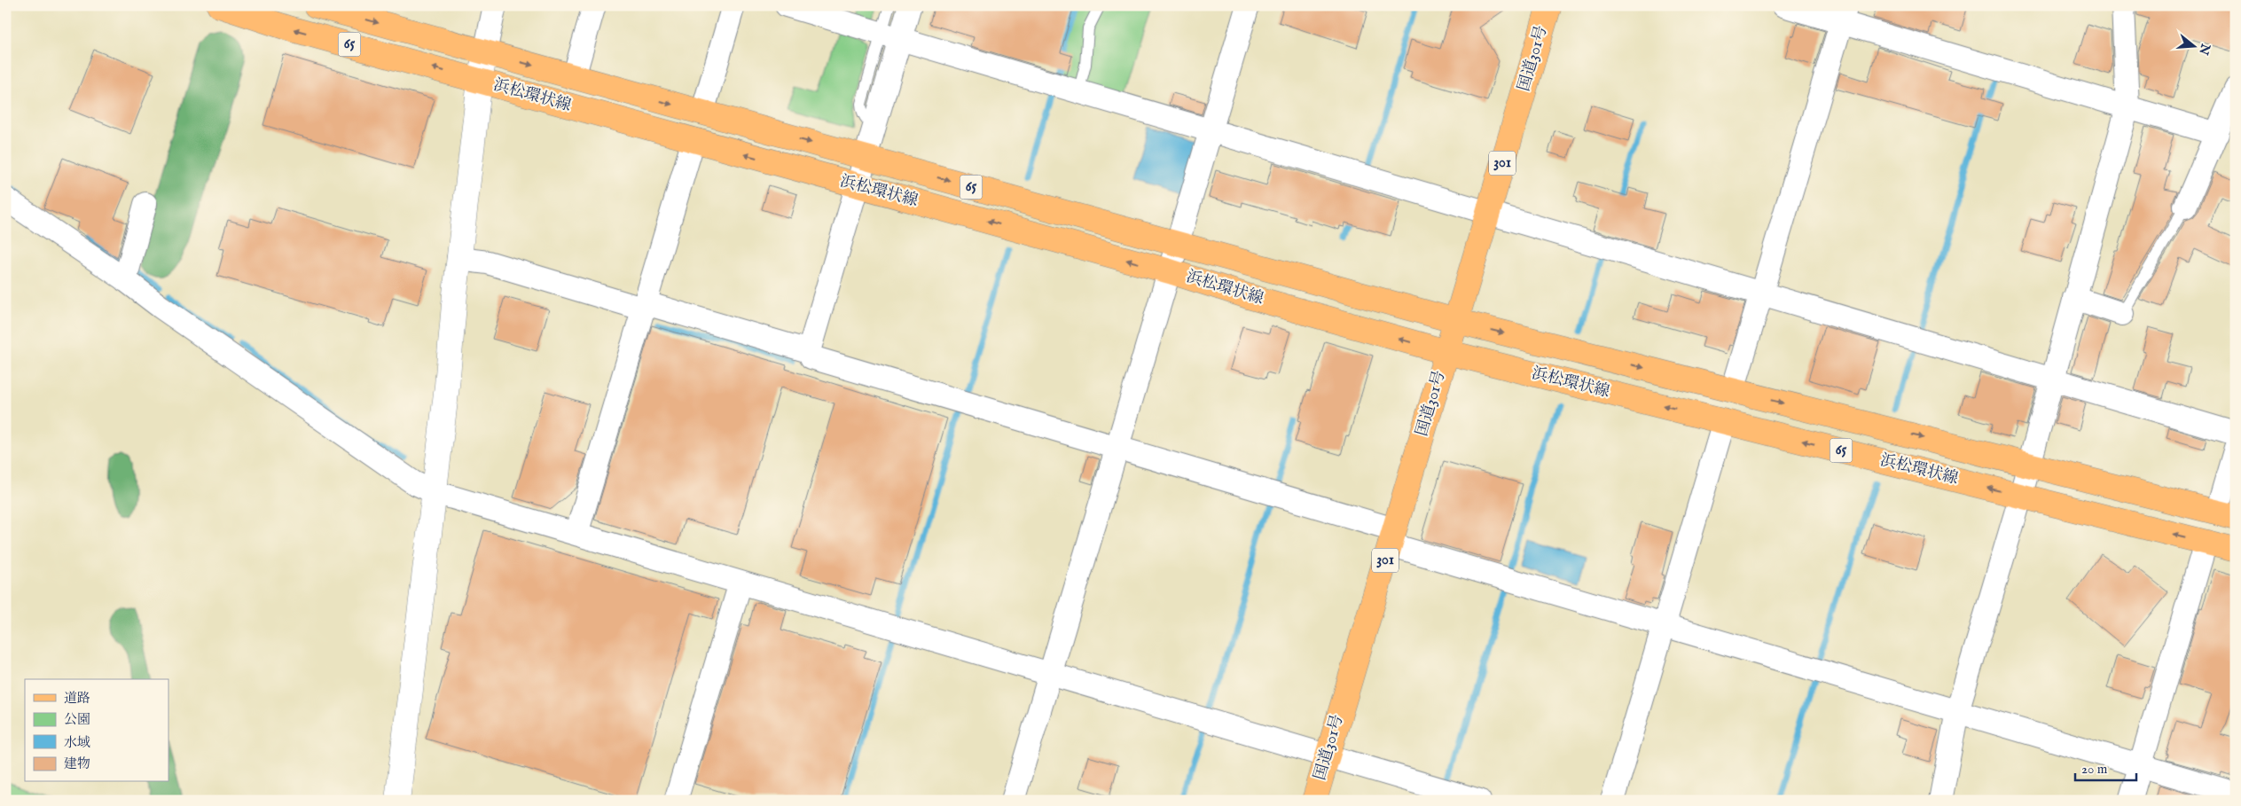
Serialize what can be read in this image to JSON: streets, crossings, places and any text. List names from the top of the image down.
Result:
{
  "streets": {
    "main road": [
      "65",
      "国道301号",
      "浜松環状線",
      "301"
    ]
  },
  "crossings": [
    ["国道301号", "浜松環状線"]
  ],
  "legend": [
    "道路",
    "公園",
    "水域",
    "建物"
  ],
  "scale_bar": "20 m",
  "north": "right"
}
